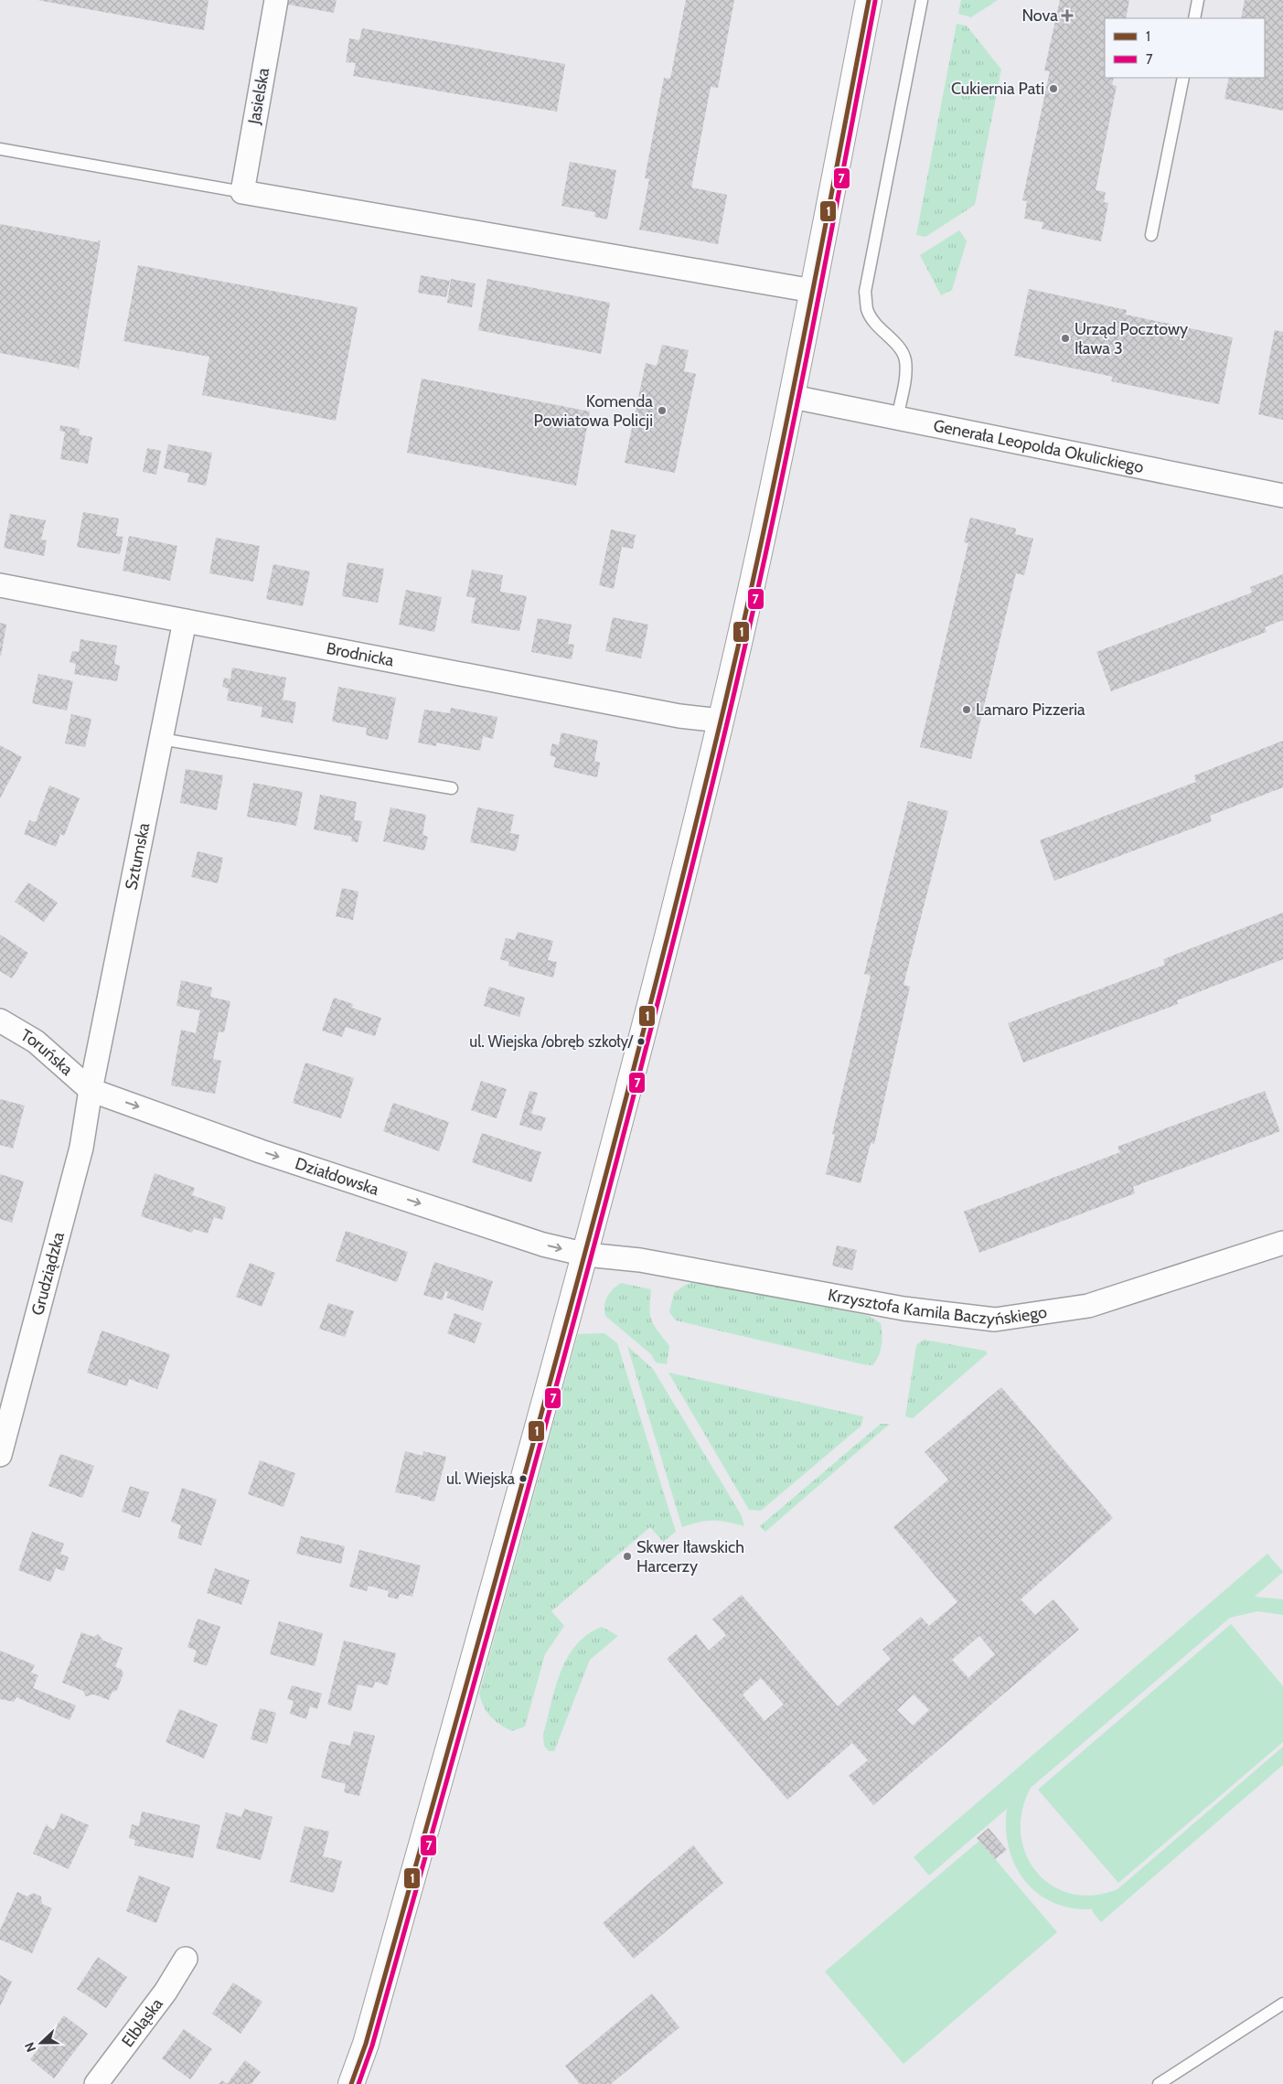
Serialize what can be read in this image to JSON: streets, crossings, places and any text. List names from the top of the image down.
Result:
{
  "streets": {
    "street": [
      "Jasielska",
      "Generała Leopolda Okulickiego",
      "Brodnicka",
      "Sztumska",
      "Toruńska",
      "Działdowska",
      "Grudziądzka",
      "Krzysztofa Kamila Baczyńskiego",
      "Elbląska"
    ]
  },
  "crossings": [
    ["Brodnicka", "Sztumska"],
    ["Sztumska", "Toruńska"],
    ["Sztumska", "Działdowska"],
    ["Sztumska", "Grudziądzka"],
    ["Toruńska", "Działdowska"],
    ["Toruńska", "Grudziądzka"],
    ["Działdowska", "Grudziądzka"],
    ["Działdowska", "Krzysztofa Kamila Baczyńskiego"]
  ],
  "one_way": ["Działdowska"],
  "places": {
    "health": ["Nova"],
    "other": [
      "Cukiernia Pati",
      "Urząd Pocztowy Iława 3",
      "Komenda Powiatowa Policji",
      "Lamaro Pizzeria",
      "ul. Wiejska /obręb szkoły/",
      "ul. Wiejska",
      "Skwer Iławskich Harcerzy"
    ]
  },
  "lines": ["transit line 1", "transit line 7"],
  "legend": ["1", "7"],
  "north": "left"
}
